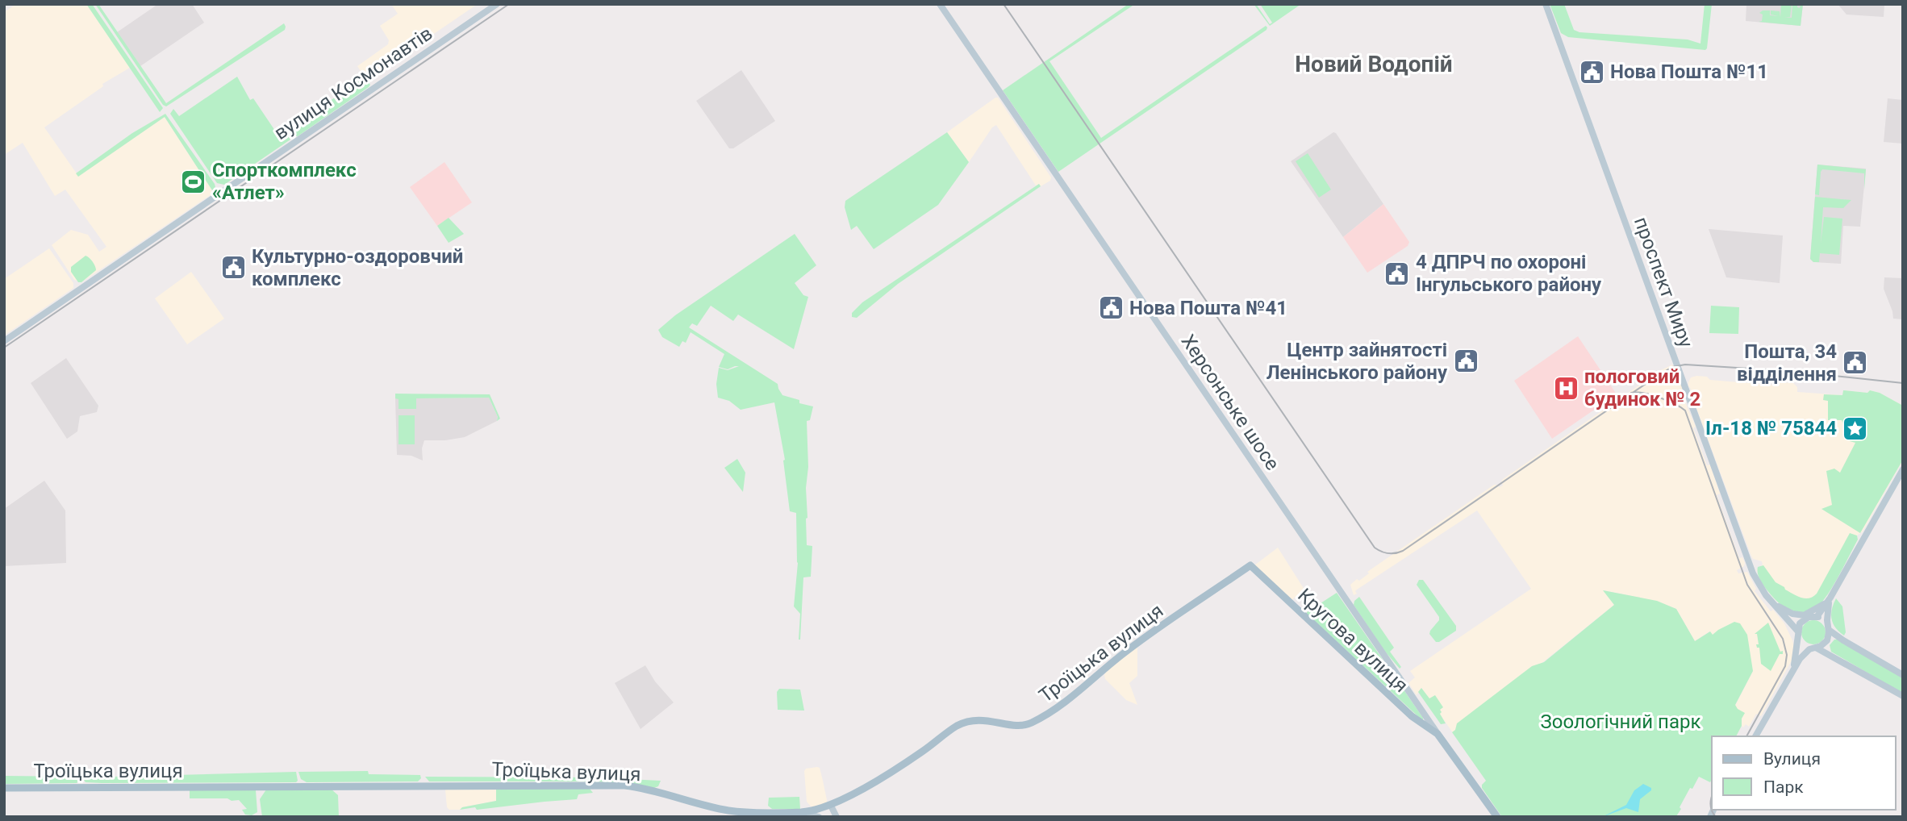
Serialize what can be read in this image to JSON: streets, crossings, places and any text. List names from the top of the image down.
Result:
{
  "streets": {
    "main road": [
      "вулиця Космонавтів",
      "проспект Миру",
      "Херсонське шосе",
      "Кругова вулиця",
      "Троїцька вулиця"
    ]
  },
  "crossings": [
    ["Херсонське шосе", "Кругова вулиця"],
    ["Кругова вулиця", "Троїцька вулиця"]
  ],
  "districts": ["Новий Водопій"],
  "parks": ["Зоологічний парк"],
  "places": {
    "public building": [
      "Нова Пошта №11",
      "Культурно-оздоровчий комплекс",
      "4 ДПРЧ по охороні Інгульського району",
      "Нова Пошта №41",
      "Центр зайнятості Ленінського району",
      "Пошта, 34 відділення"
    ],
    "sports": ["Спорткомплекс «Атлет»"],
    "hospital": ["пологовий будинок № 2"],
    "place": ["Іл-18 № 75844"]
  },
  "legend": ["Вулиця", "Парк"]
}
